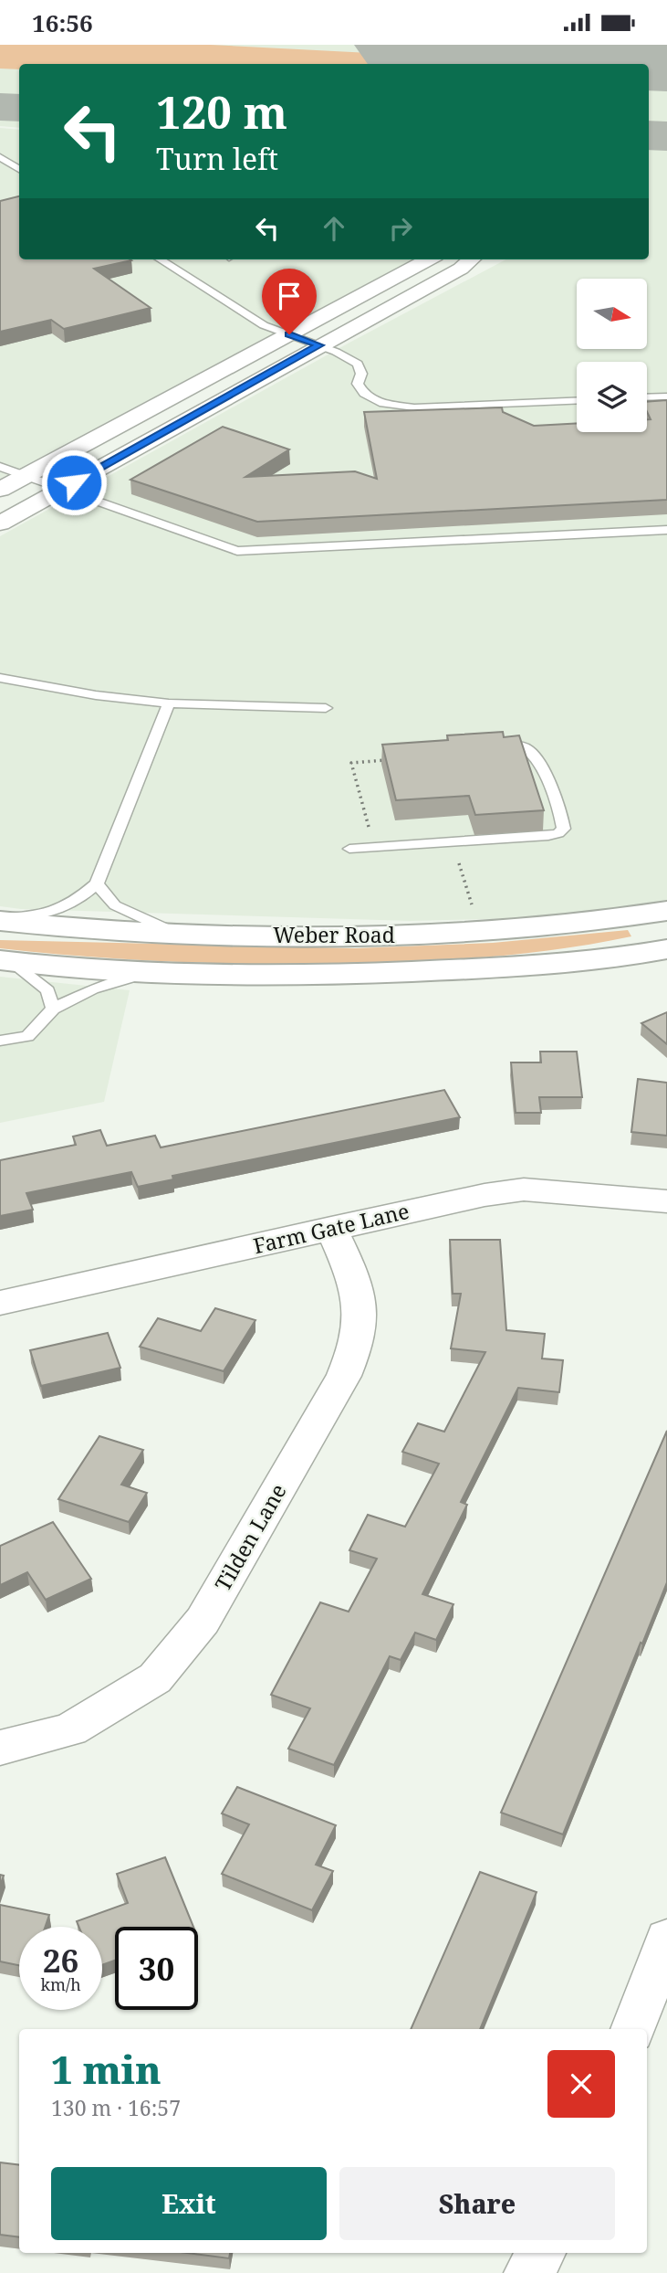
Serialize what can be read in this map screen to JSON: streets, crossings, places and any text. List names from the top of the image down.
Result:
{
  "streets": {
    "main road": ["Weber Road"],
    "street": ["Farm Gate Lane", "Tilden Lane"]
  },
  "crossings": [
    ["Farm Gate Lane", "Tilden Lane"]
  ],
  "north": "right",
  "page": {
    "status": "16:56",
    "turn": ["120 m", "Turn left"],
    "speed": "26 km/h",
    "limit": "30",
    "heading": ["1 min", "130 m · 16:57"],
    "buttons": ["Exit", "Share"]
  }
}
